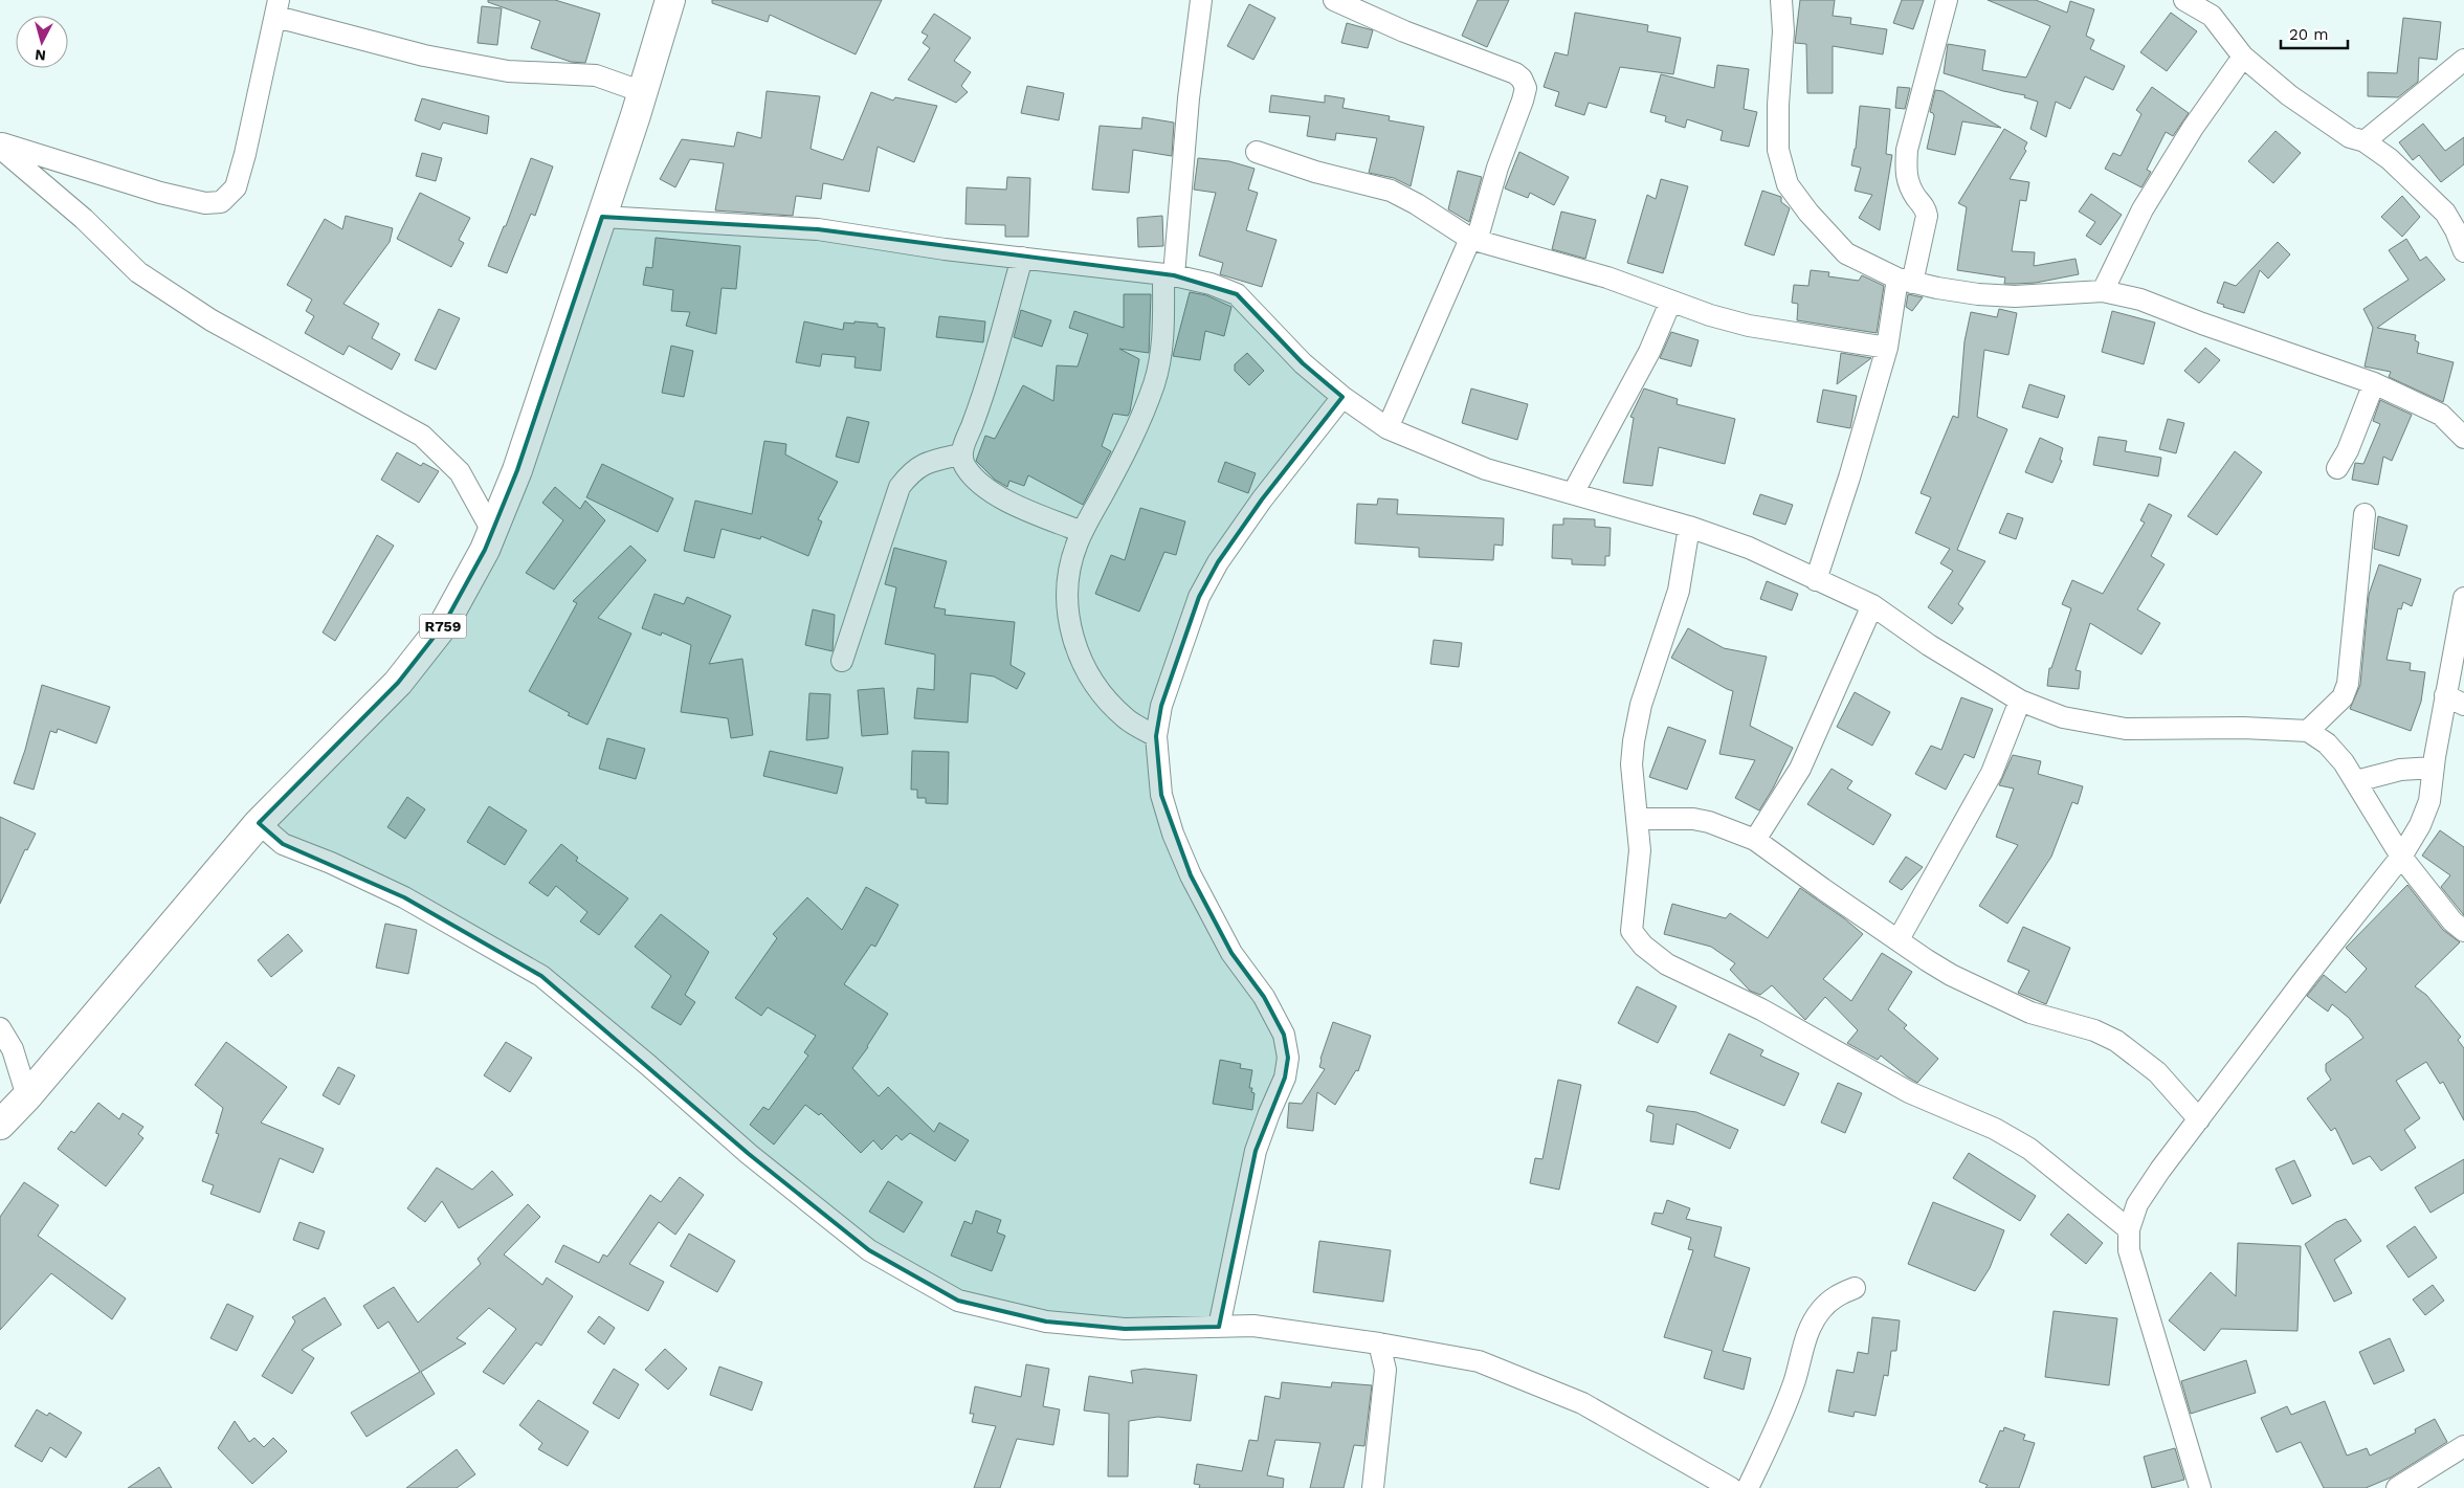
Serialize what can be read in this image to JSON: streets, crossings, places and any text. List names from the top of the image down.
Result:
{
  "streets": {
    "main road": ["R759"]
  },
  "scale_bar": "20 m",
  "north": "bottom"
}
